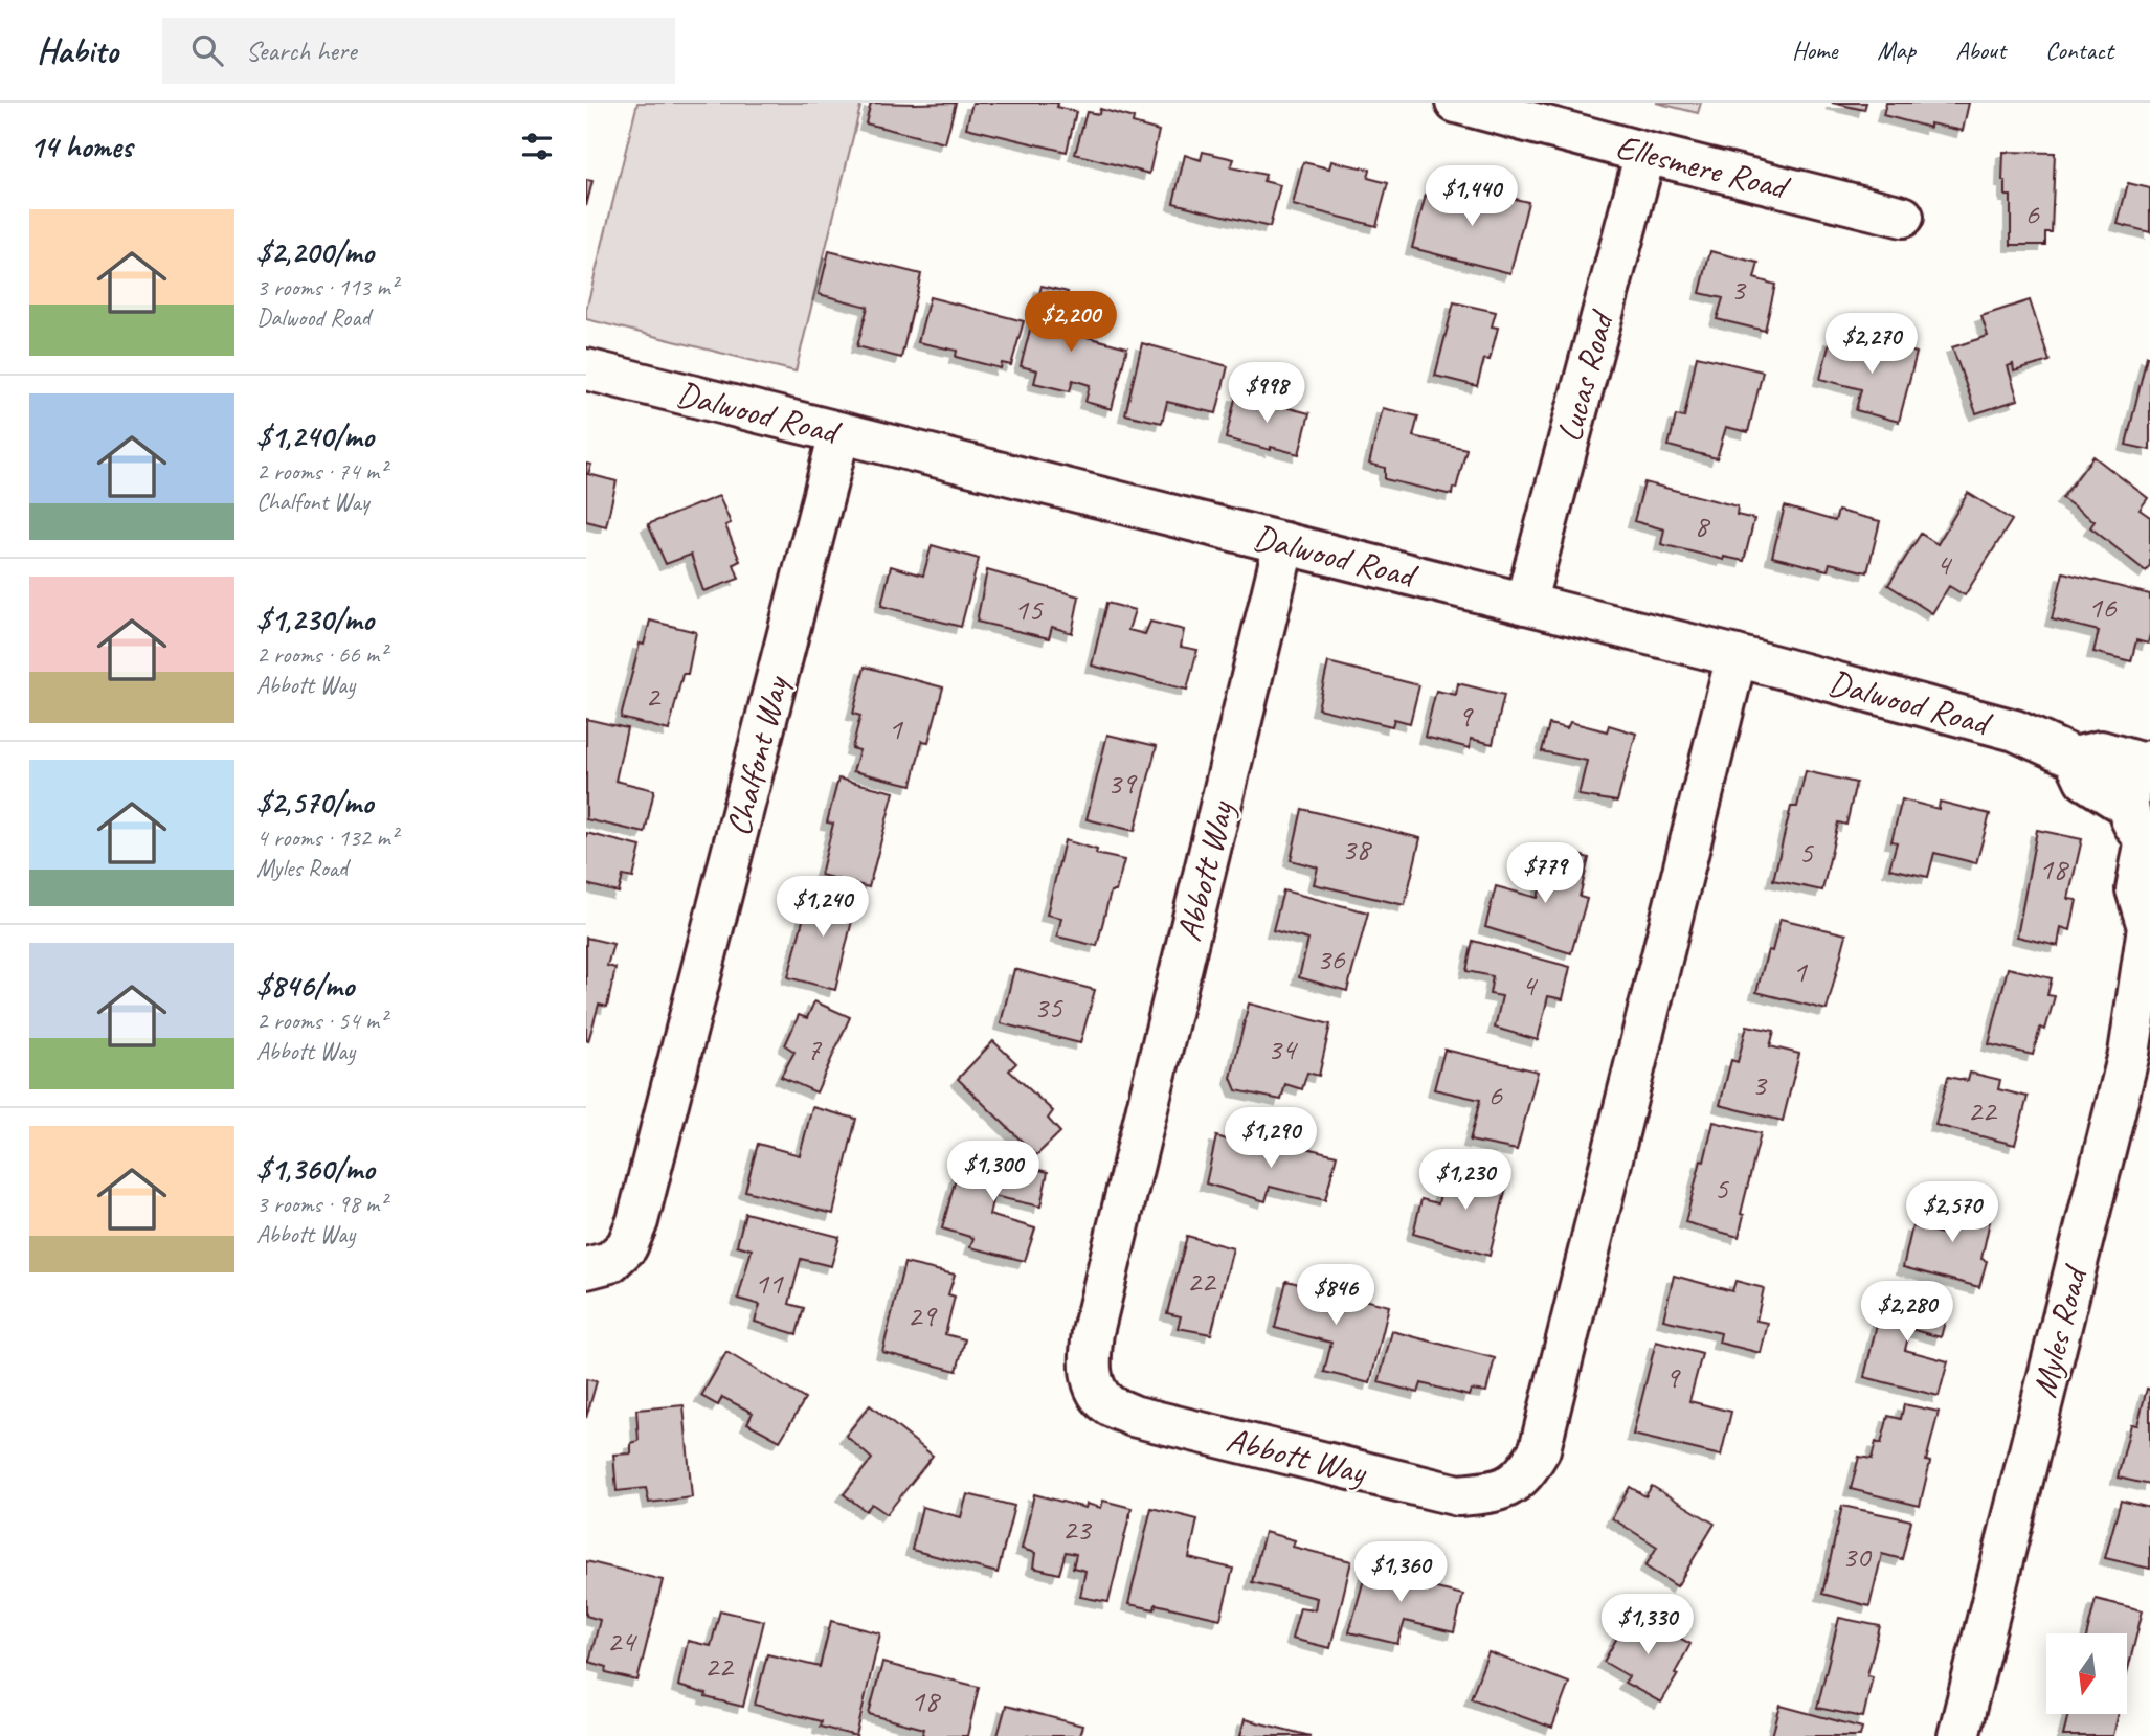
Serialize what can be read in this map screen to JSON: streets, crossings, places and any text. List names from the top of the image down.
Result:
{
  "streets": {
    "street": [
      "Ellesmere Road",
      "Lucas Road",
      "Dalwood Road",
      "Chalfont Way",
      "Abbott Way",
      "Myles Road"
    ]
  },
  "crossings": [
    ["Ellesmere Road", "Lucas Road"],
    ["Lucas Road", "Dalwood Road"],
    ["Dalwood Road", "Chalfont Way"],
    ["Dalwood Road", "Abbott Way"],
    ["Dalwood Road", "Myles Road"]
  ],
  "house_numbers": [
    "6",
    "3",
    "8",
    "4",
    "16",
    "15",
    "2",
    "9",
    "1",
    "39",
    "38",
    "5",
    "18",
    "36",
    "1",
    "4",
    "35",
    "7",
    "34",
    "3",
    "6",
    "22",
    "5",
    "22",
    "11",
    "29",
    "9",
    "23",
    "30",
    "24",
    "22",
    "18"
  ],
  "north": "bottom",
  "page": {
    "header": "Habito",
    "search": "Search here",
    "nav": [
      "Home",
      "Map",
      "About",
      "Contact"
    ],
    "heading": "14 homes",
    "price": [
      "$1,440",
      "$2,200",
      "$2,270",
      "$998",
      "$779",
      "$1,240",
      "$1,290",
      "$1,300",
      "$1,230",
      "$2,570",
      "$846",
      "$2,280",
      "$1,360",
      "$1,330"
    ],
    "list": [
      {
        "name": "$2,200/mo",
        "note": "3 rooms · 113 m² · Dalwood Road"
      },
      {
        "name": "$1,240/mo",
        "note": "2 rooms · 74 m² · Chalfont Way"
      },
      {
        "name": "$1,230/mo",
        "note": "2 rooms · 66 m² · Abbott Way"
      },
      {
        "name": "$2,570/mo",
        "note": "4 rooms · 132 m² · Myles Road"
      },
      {
        "name": "$846/mo",
        "note": "2 rooms · 54 m² · Abbott Way"
      },
      {
        "name": "$1,360/mo",
        "note": "3 rooms · 98 m² · Abbott Way"
      }
    ]
  }
}
